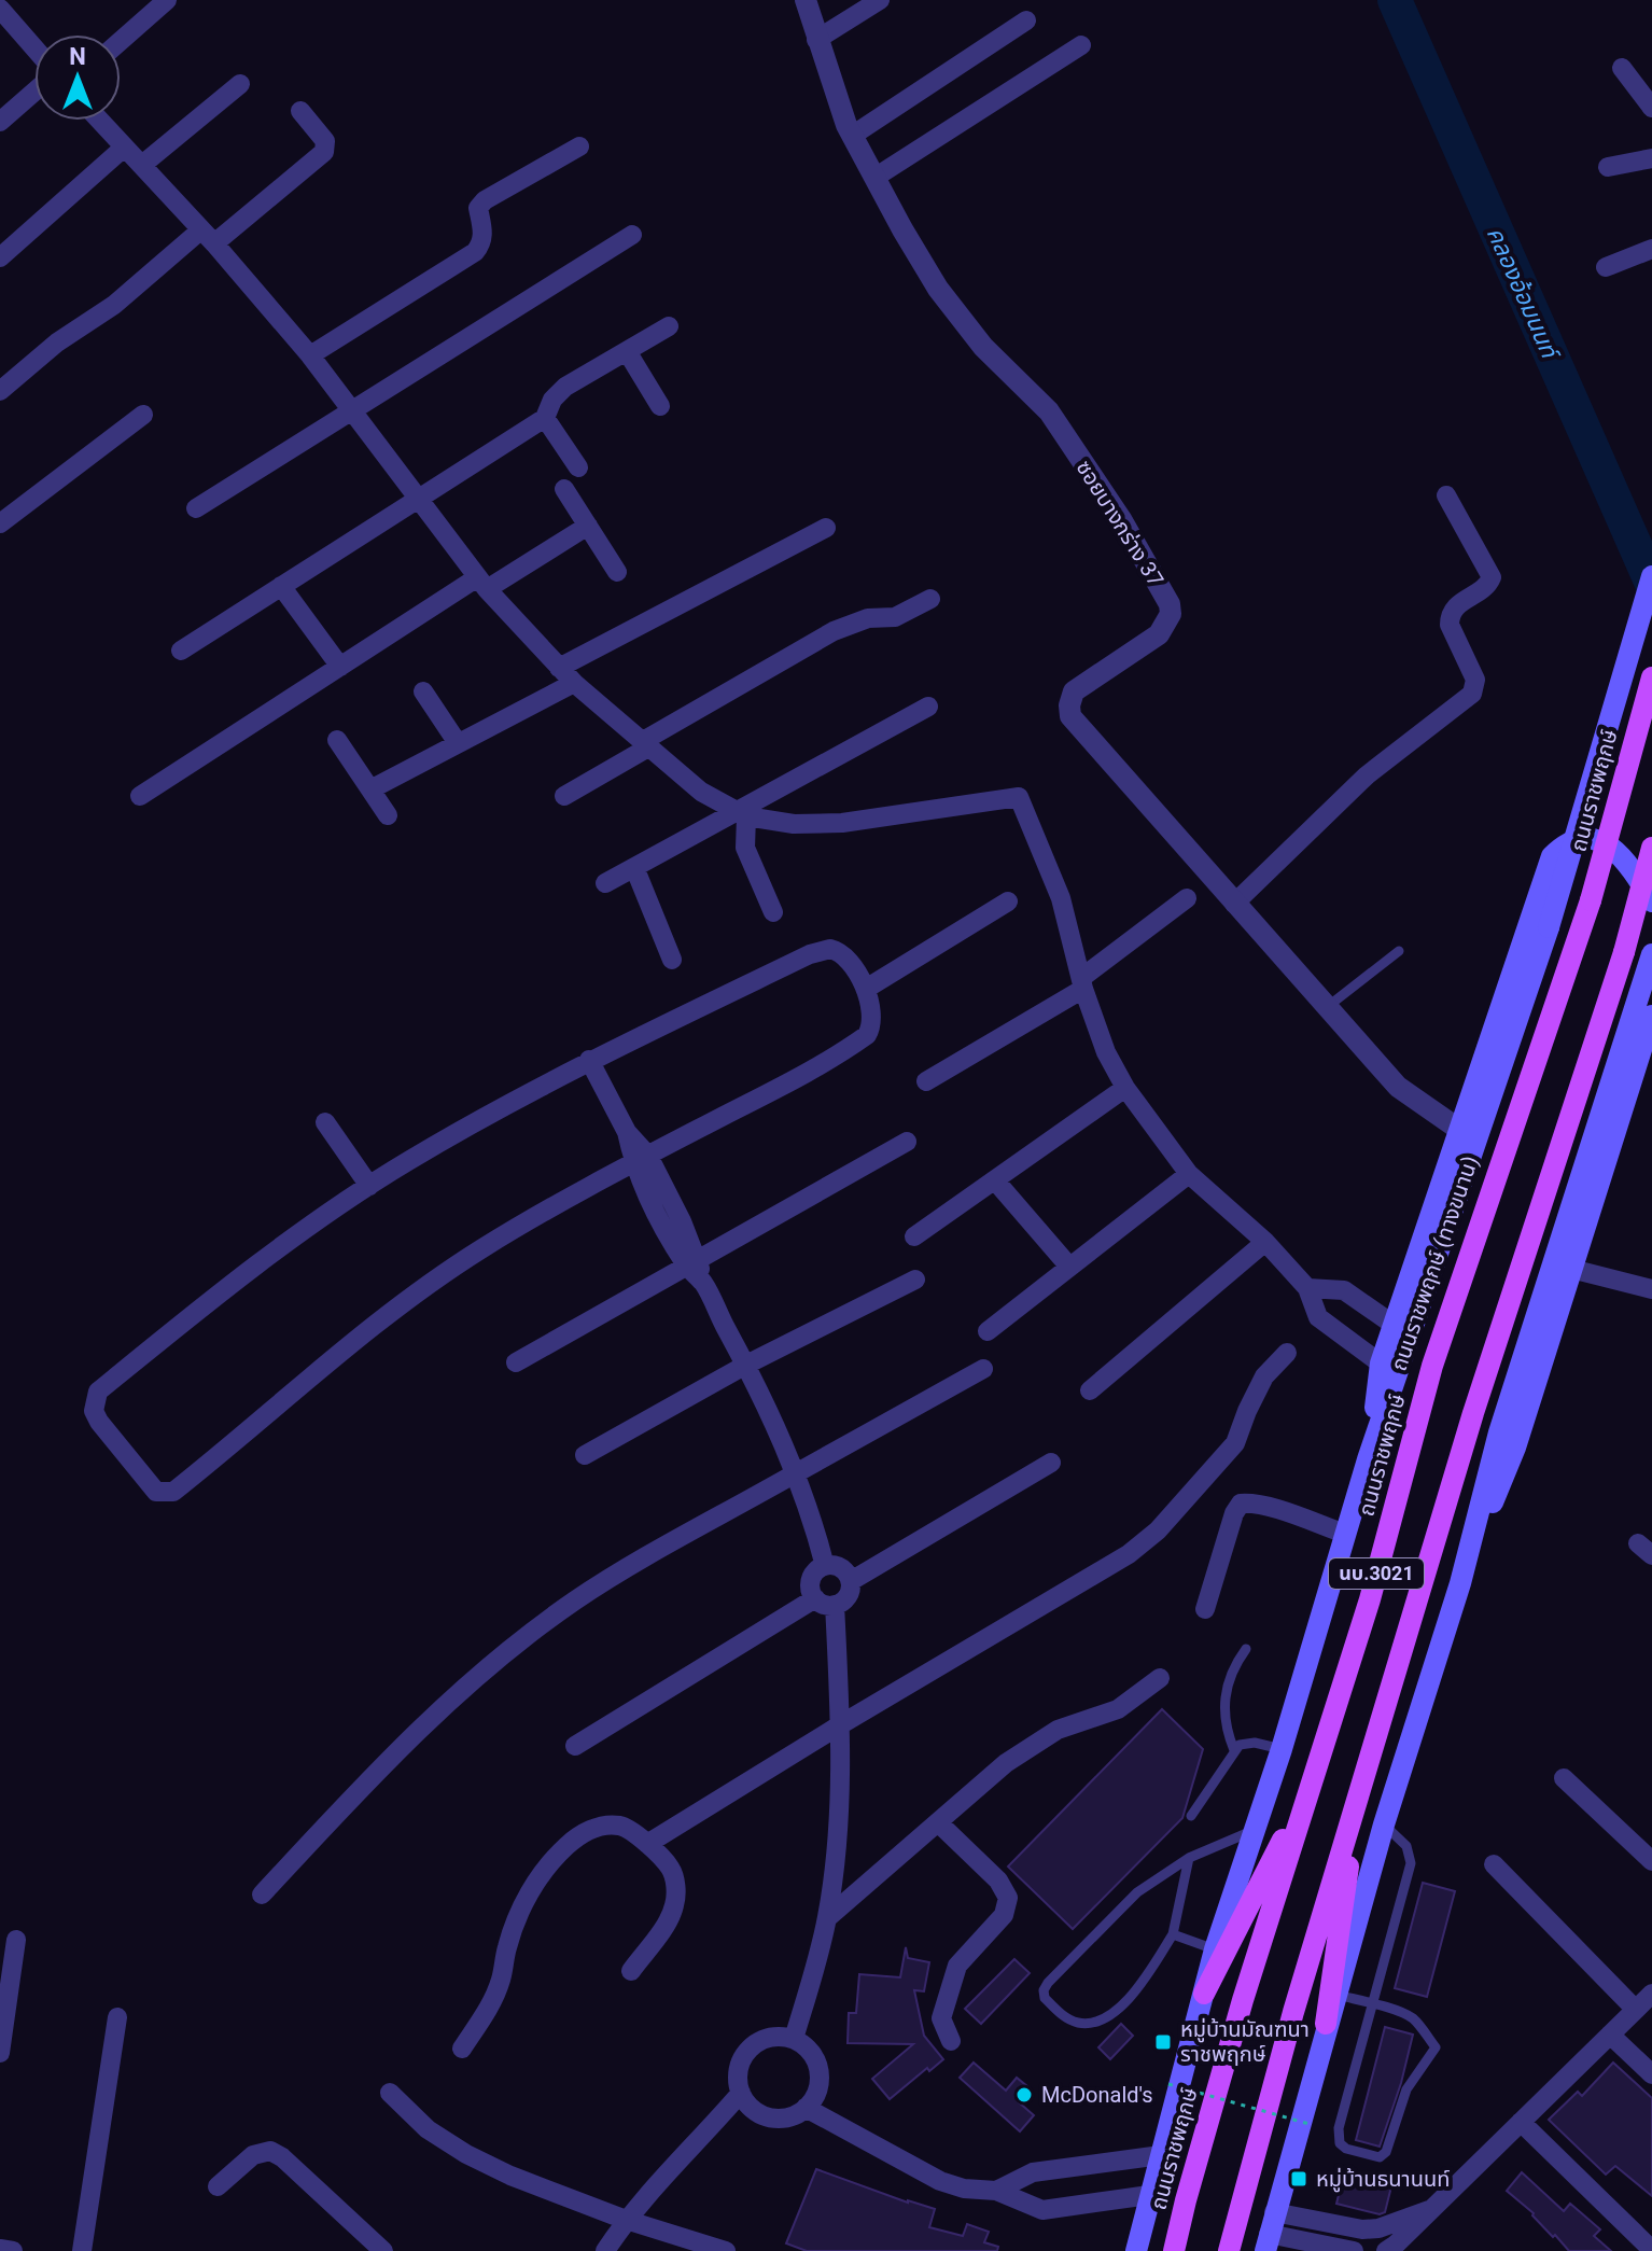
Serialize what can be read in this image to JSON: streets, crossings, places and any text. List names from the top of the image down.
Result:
{
  "streets": {
    "main road": ["ถนนราชพฤกษ์", "ถนนราชพฤกษ์ (ทางขนาน)", "นบ.3021"],
    "street": ["ซอยบางกร่าง 37"]
  },
  "water": ["คลองอ้อมนนท์"],
  "places": {
    "transit": ["หมู่บ้านมัณฑนา ราชพฤกษ์", "หมู่บ้านธนานนท์"],
    "other": ["McDonald's"]
  },
  "north": "top"
}
